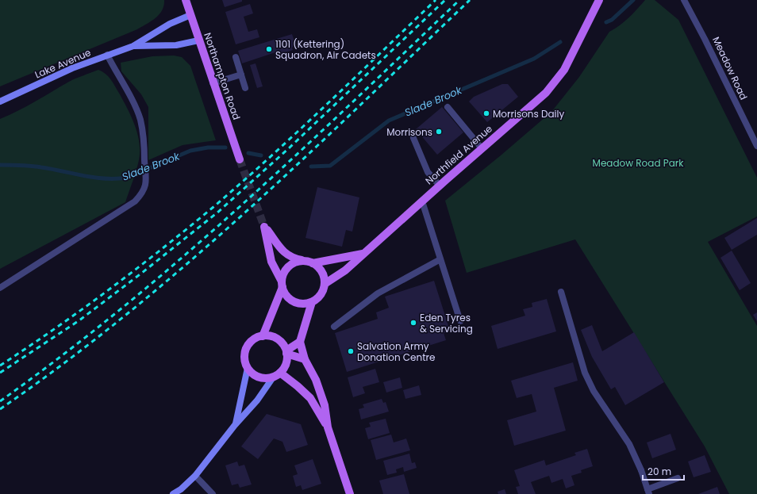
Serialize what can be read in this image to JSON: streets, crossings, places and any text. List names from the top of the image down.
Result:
{
  "streets": {
    "main road": ["Northampton Road", "Northfield Avenue"],
    "street": ["Lake Avenue", "Meadow Road"]
  },
  "crossings": [
    ["Lake Avenue", "Northampton Road"]
  ],
  "water": ["Slade Brook"],
  "parks": ["Meadow Road Park"],
  "places": [
    "1101 (Kettering) Squadron, Air Cadets",
    "Morrisons Daily",
    "Morrisons",
    "Eden Tyres & Servicing",
    "Salvation Army Donation Centre"
  ],
  "scale_bar": "20 m"
}
